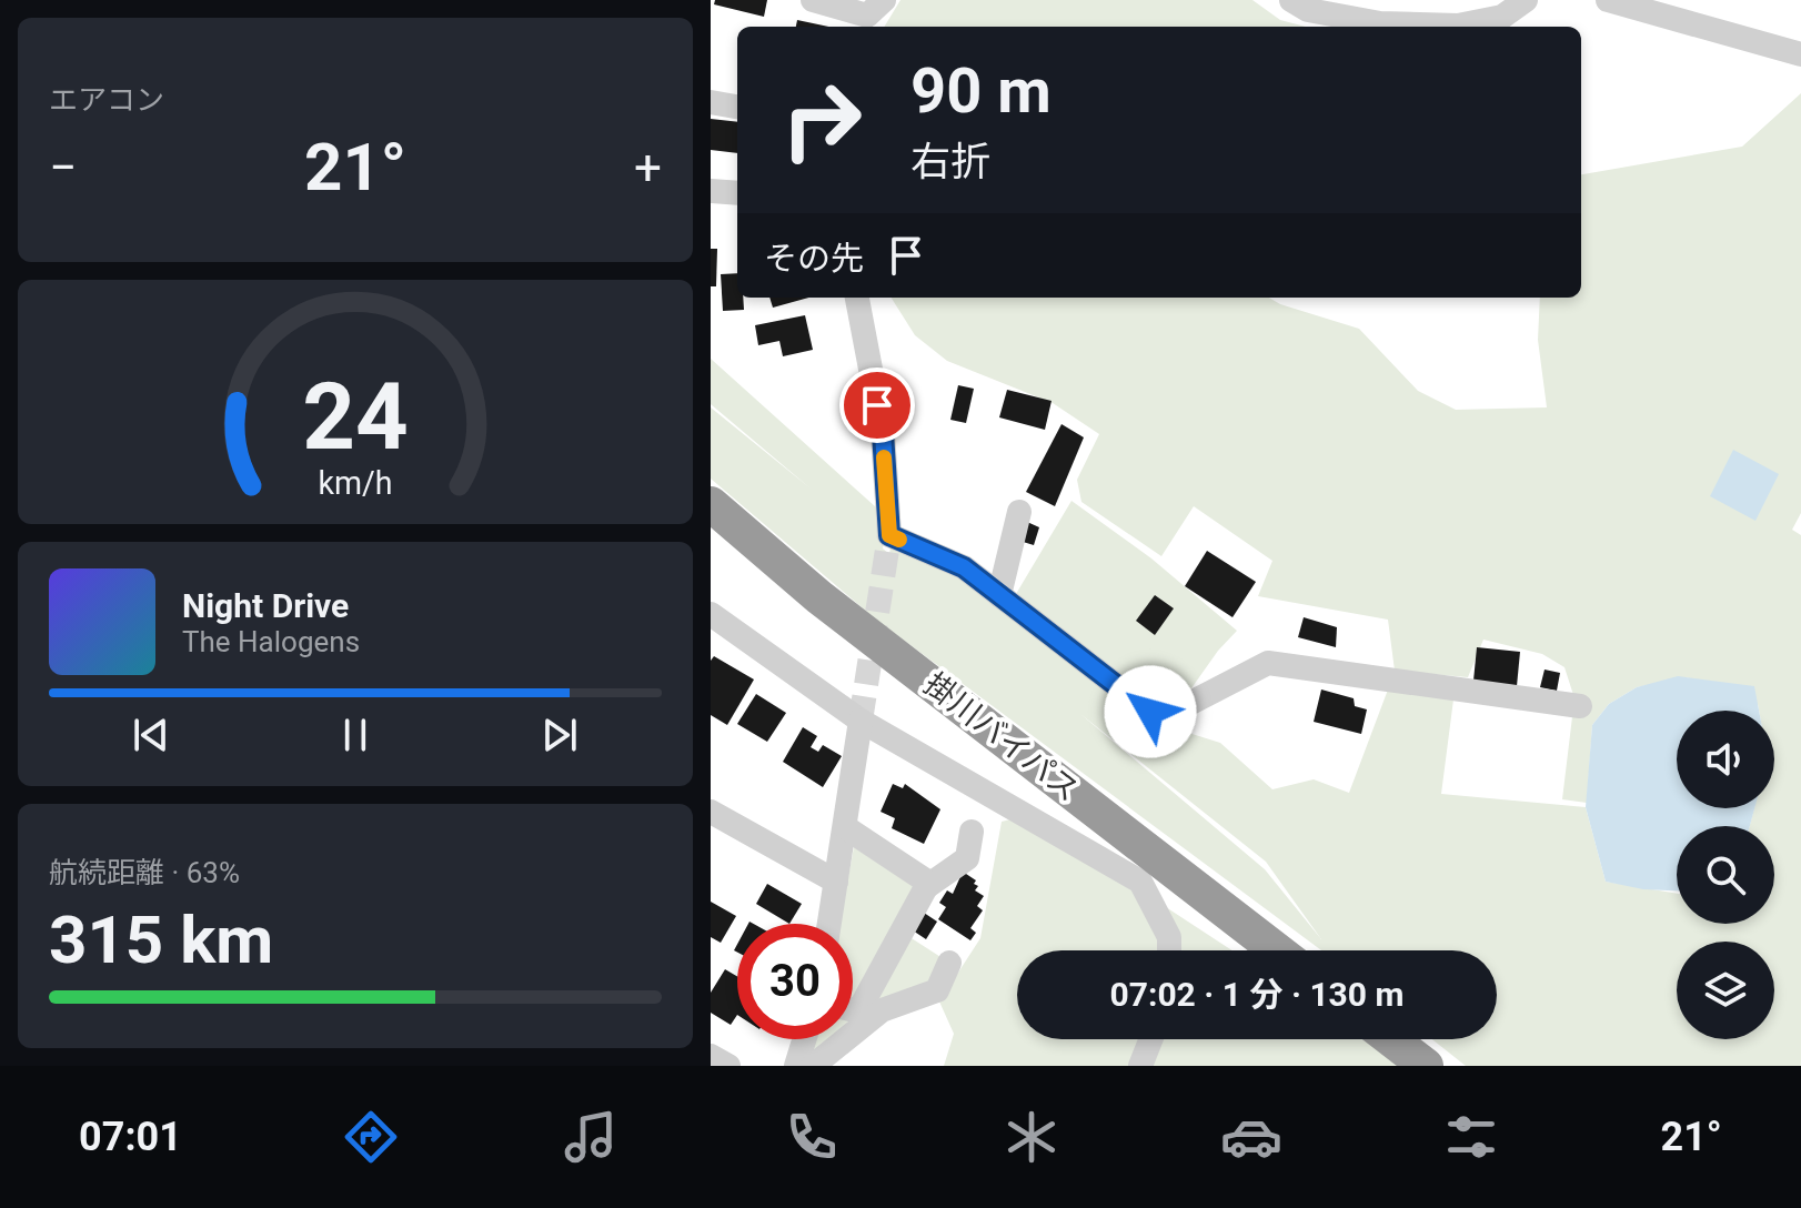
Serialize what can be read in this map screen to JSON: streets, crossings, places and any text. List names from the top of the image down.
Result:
{
  "streets": {
    "highway": ["掛川バイパス"]
  },
  "page": {
    "tile": [
      "エアコン",
      ["航続距離 · 63%", "315 km"]
    ],
    "turn": ["90 m", "右折"],
    "heat": ["−", "21°", "+"],
    "then": "その先",
    "song": ["Night Drive", "The Halogens"],
    "limit": "30",
    "trip": "07:02 · 1 分 · 130 m",
    "tabs": ["07:01", "21°"],
    "gauge": ["24", "km/h"]
  }
}
